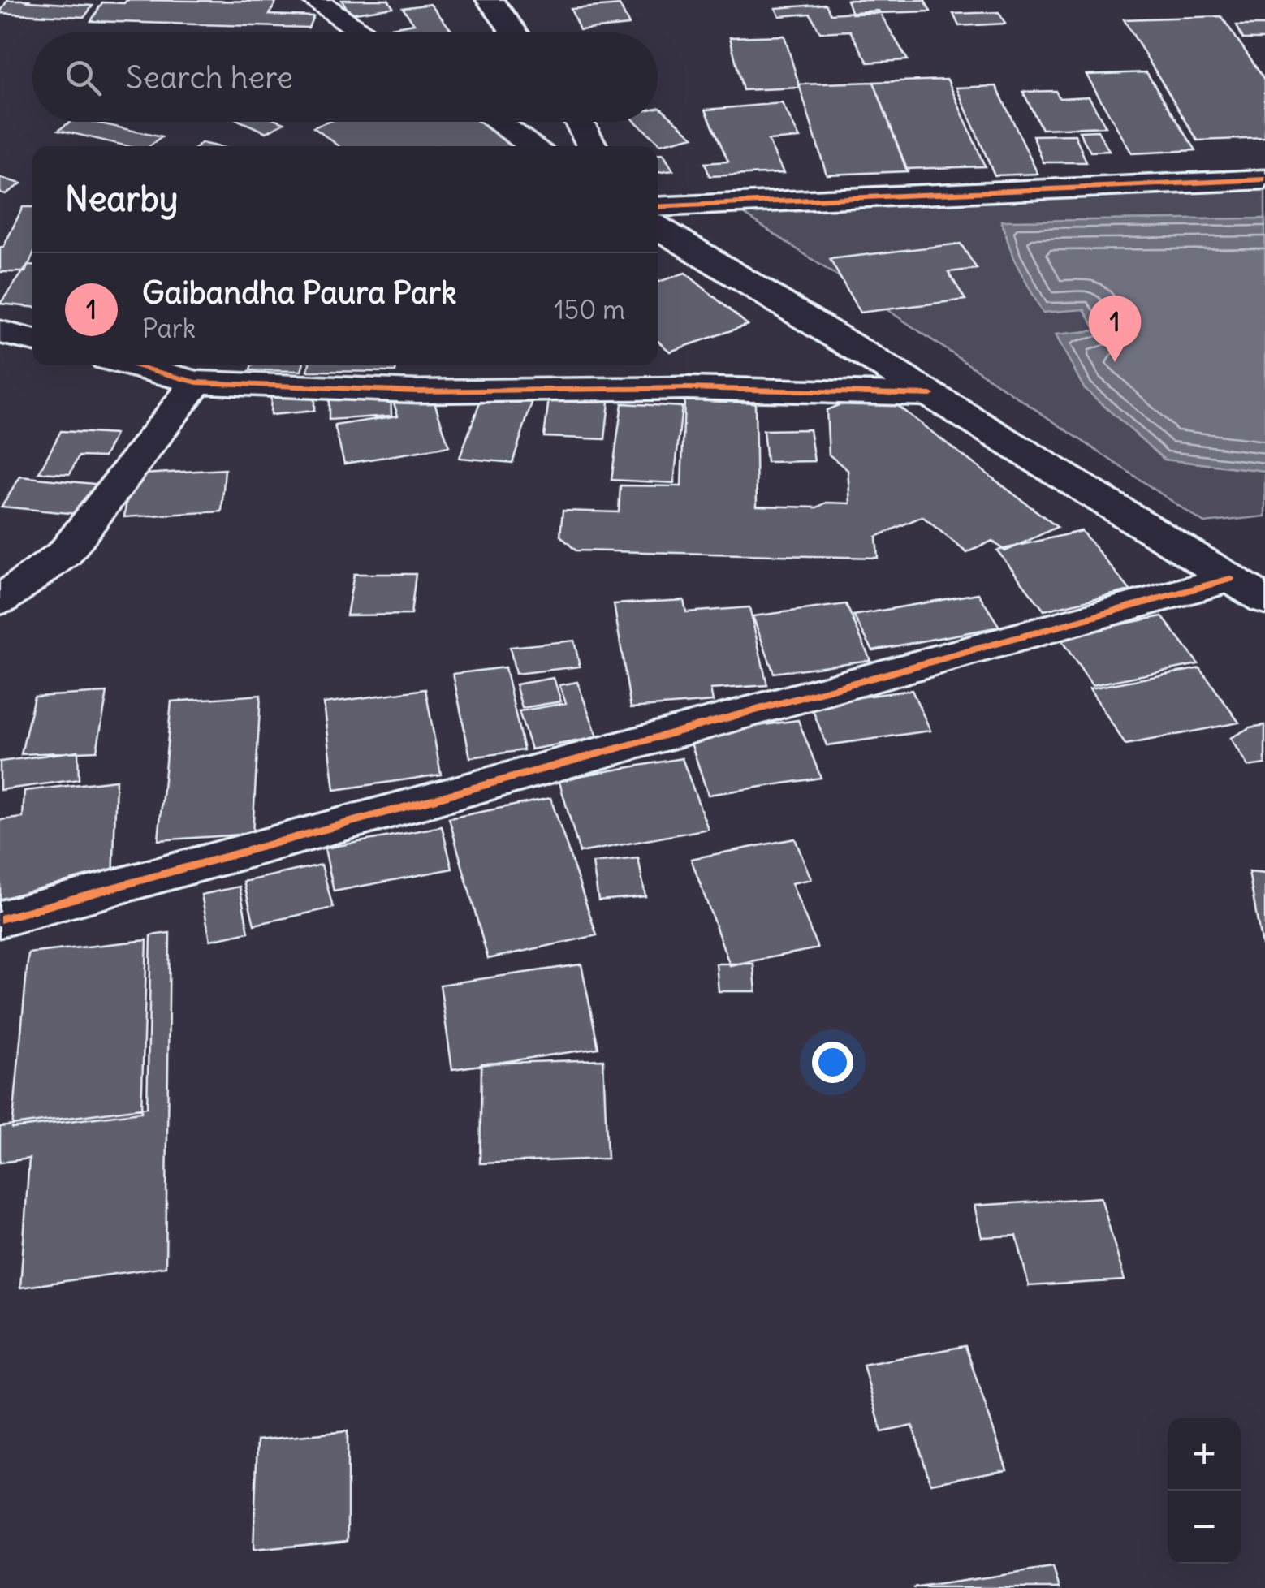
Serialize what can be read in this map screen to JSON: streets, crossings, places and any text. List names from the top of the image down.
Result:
{
  "page": {
    "search": "Search here",
    "heading": "Nearby",
    "list": [
      {
        "mark": "1",
        "name": "Gaibandha Paura Park",
        "note": "Park",
        "value": "150 m"
      }
    ],
    "pins": "1",
    "map_buttons": ["+", "−"]
  }
}
